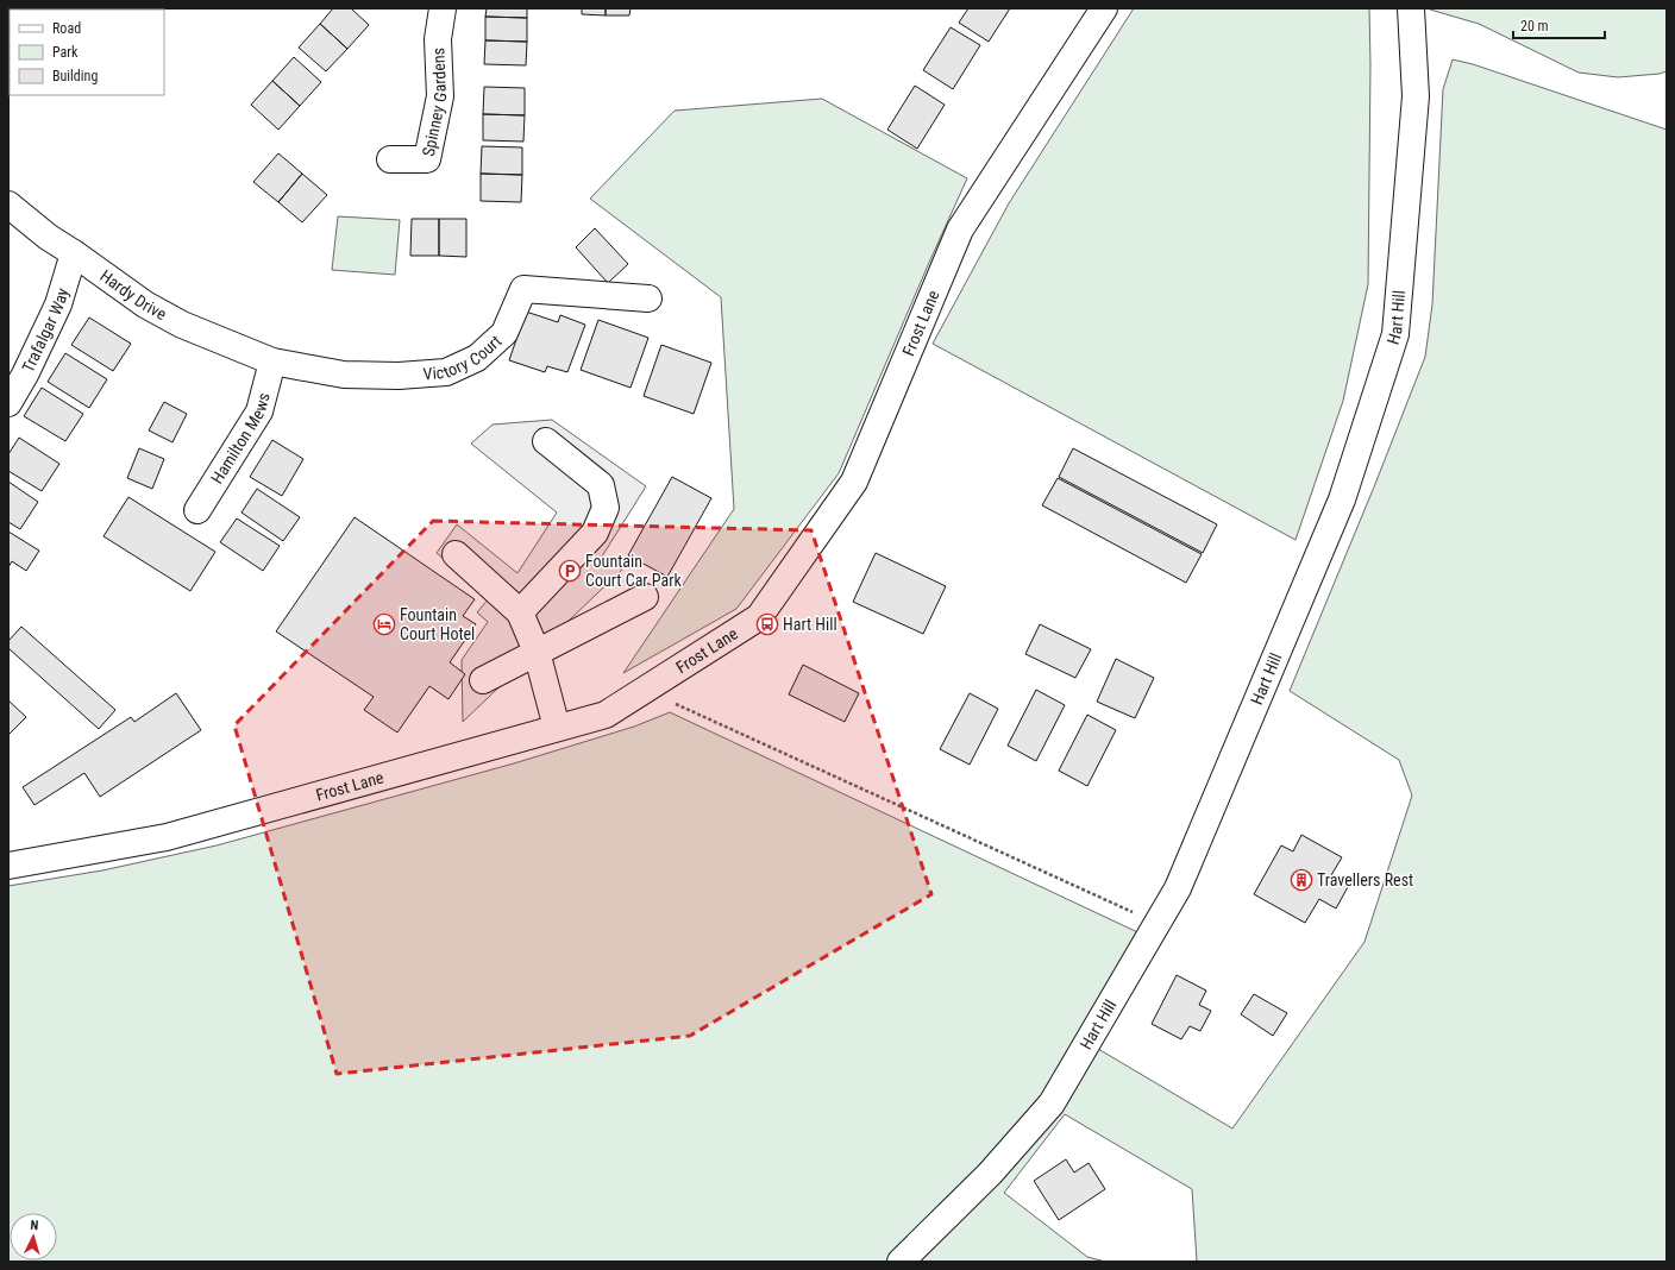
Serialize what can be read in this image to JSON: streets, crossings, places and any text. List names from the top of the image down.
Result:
{
  "streets": {
    "street": [
      "Spinney Gardens",
      "Hardy Drive",
      "Hart Hill",
      "Frost Lane",
      "Trafalgar Way",
      "Victory Court",
      "Hamilton Mews"
    ]
  },
  "crossings": [
    ["Hardy Drive", "Trafalgar Way"],
    ["Hardy Drive", "Victory Court"],
    ["Hardy Drive", "Hamilton Mews"],
    ["Victory Court", "Hamilton Mews"]
  ],
  "places": {
    "parking": ["Fountain Court Car Park"],
    "hotel": ["Fountain Court Hotel"],
    "bus stop": ["Hart Hill"],
    "building": ["Travellers Rest"]
  },
  "legend": ["Road", "Park", "Building"],
  "scale_bar": "20 m",
  "north": "top"
}
